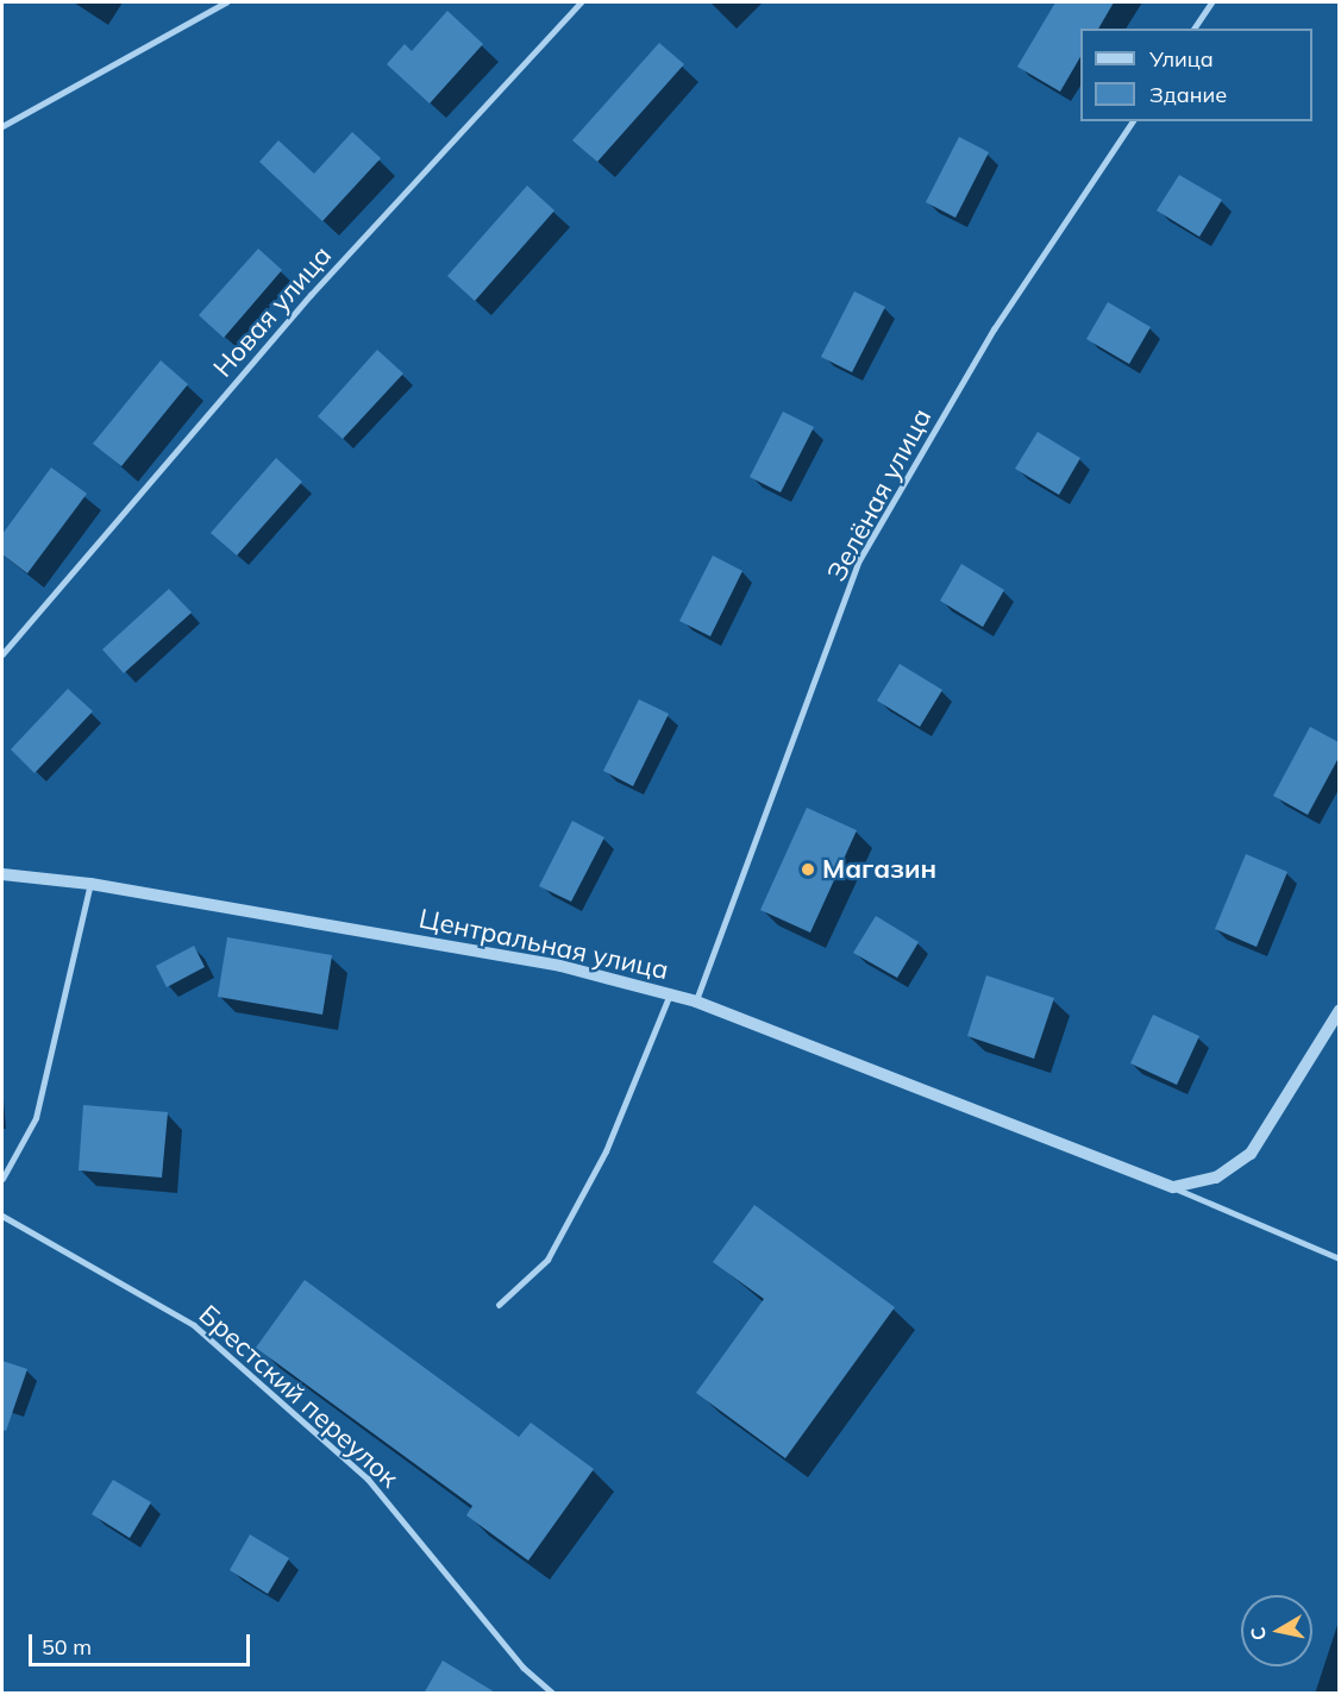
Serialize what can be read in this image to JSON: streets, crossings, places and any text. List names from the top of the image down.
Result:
{
  "streets": {
    "street": ["Центральная улица"],
    "lane": ["Новая улица", "Зелёная улица", "Брестский переулок"]
  },
  "crossings": [
    ["Зелёная улица", "Центральная улица"]
  ],
  "places": ["Магазин"],
  "legend": ["Улица", "Здание"],
  "scale_bar": "50 m",
  "north": "left"
}
